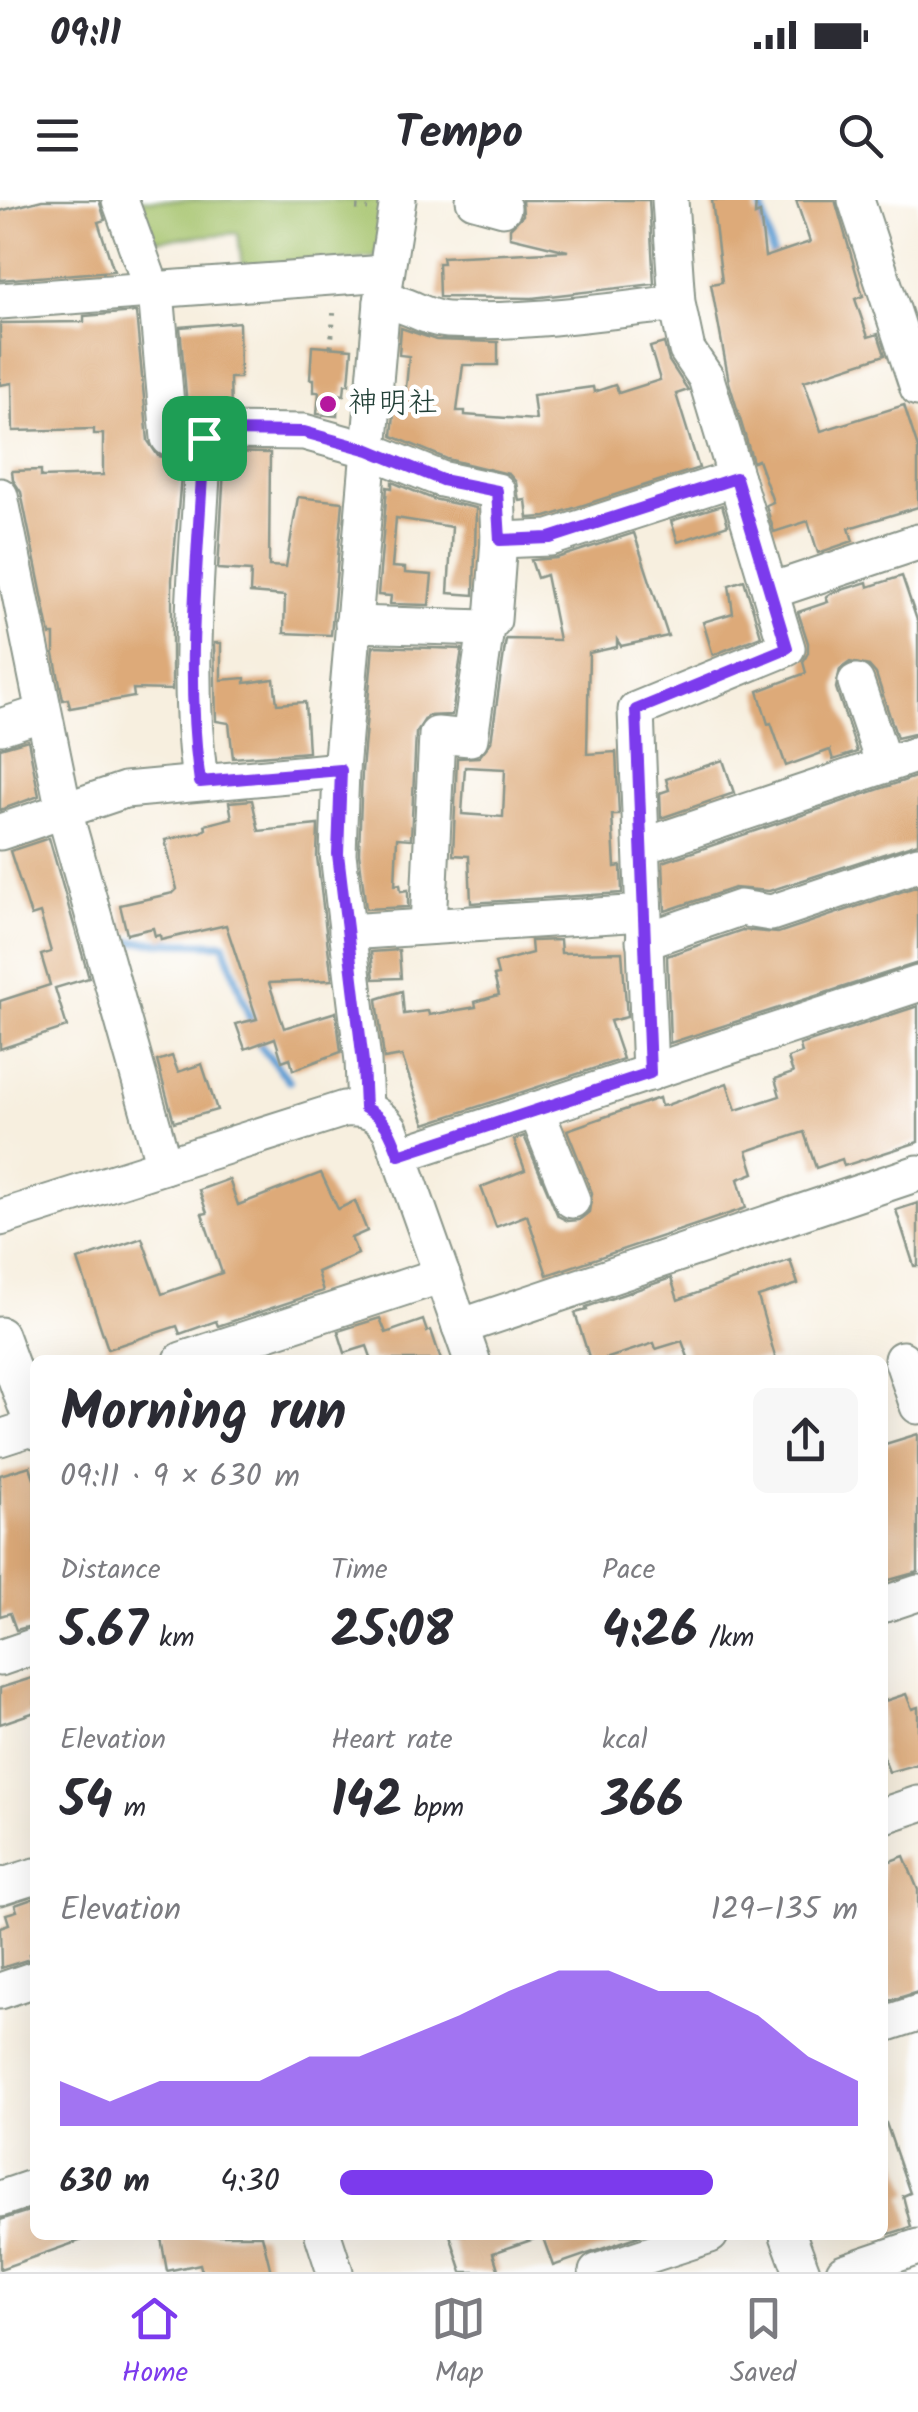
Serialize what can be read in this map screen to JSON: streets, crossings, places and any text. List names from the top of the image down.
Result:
{
  "places": ["神明社"],
  "page": {
    "status": "09:11",
    "header": "Tempo",
    "heading": ["Morning run", "09:11 · 9 × 630 m"],
    "stats": [
      ["Distance", "5.67 km"],
      ["Time", "25:08"],
      ["Pace", "4:26 /km"],
      ["Elevation", "54 m"],
      ["Heart rate", "142 bpm"],
      ["kcal", "366"]
    ],
    "chart": ["Elevation", "129–135 m"],
    "list": [
      {
        "name": "630 m",
        "note": "4:30"
      }
    ],
    "tabs": ["Home", "Map", "Saved"]
  }
}
